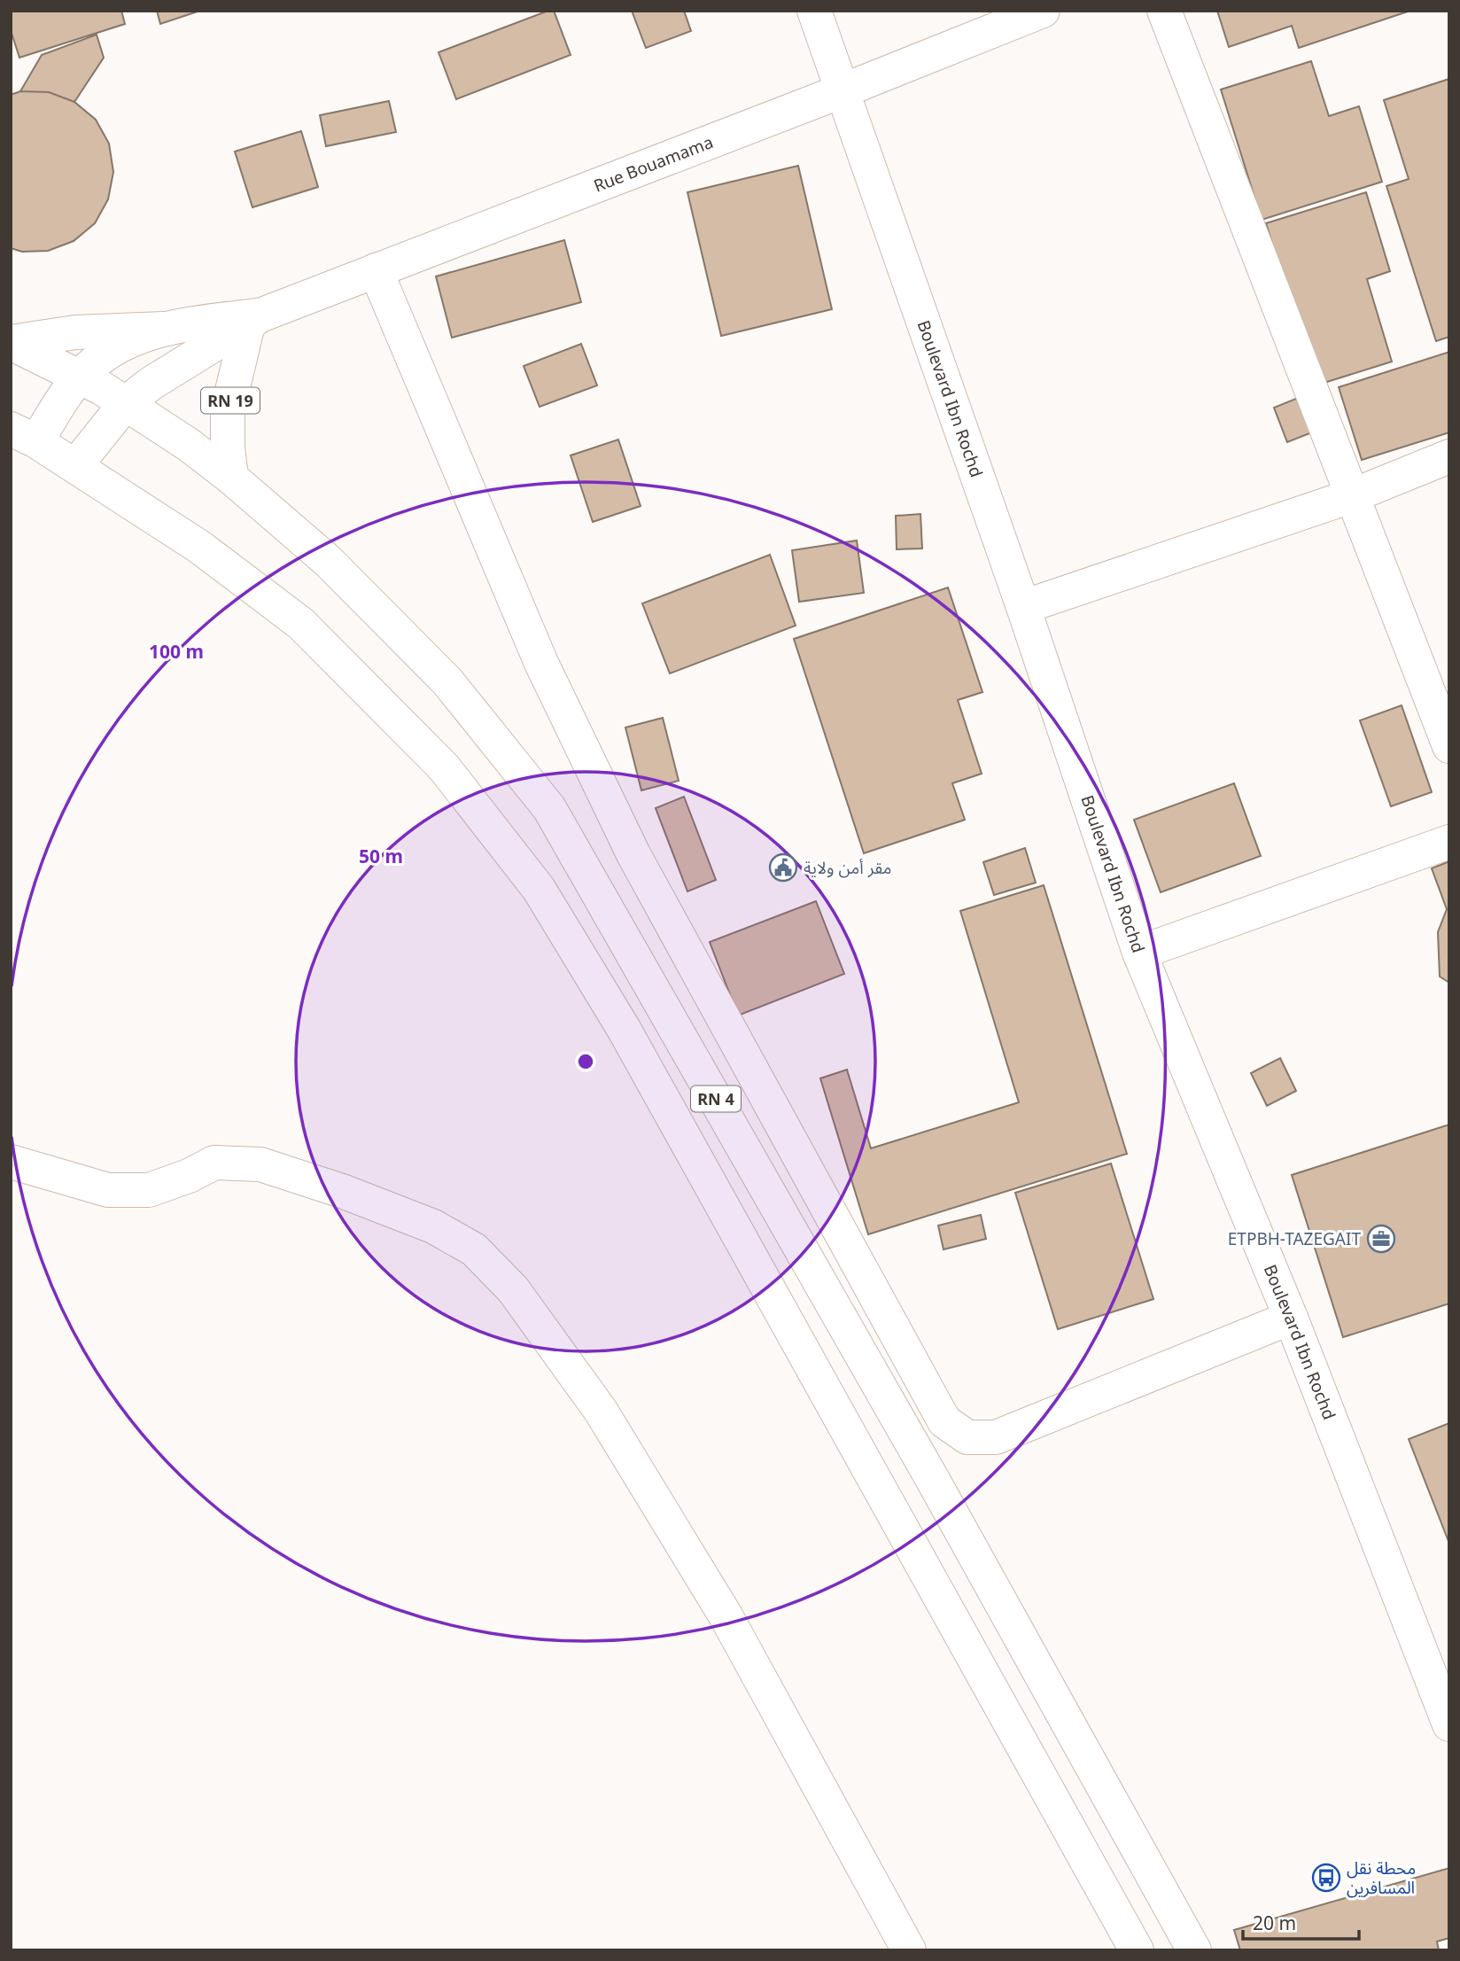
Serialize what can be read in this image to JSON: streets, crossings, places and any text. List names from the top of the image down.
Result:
{
  "streets": {
    "main road": [
      "Rue Bouamama",
      "Boulevard Ibn Rochd",
      "RN 19",
      "RN 4"
    ]
  },
  "crossings": [
    ["Rue Bouamama", "Boulevard Ibn Rochd"],
    ["Rue Bouamama", "RN 19"],
    ["RN 19", "RN 4"]
  ],
  "places": {
    "public building": ["مقر أمن ولاية"],
    "office": ["ETPBH-TAZEGAIT"],
    "bus stop": ["محطة نقل المسافرين"]
  },
  "scale_bar": "20 m",
  "rings": ["100 m", "50 m"]
}
